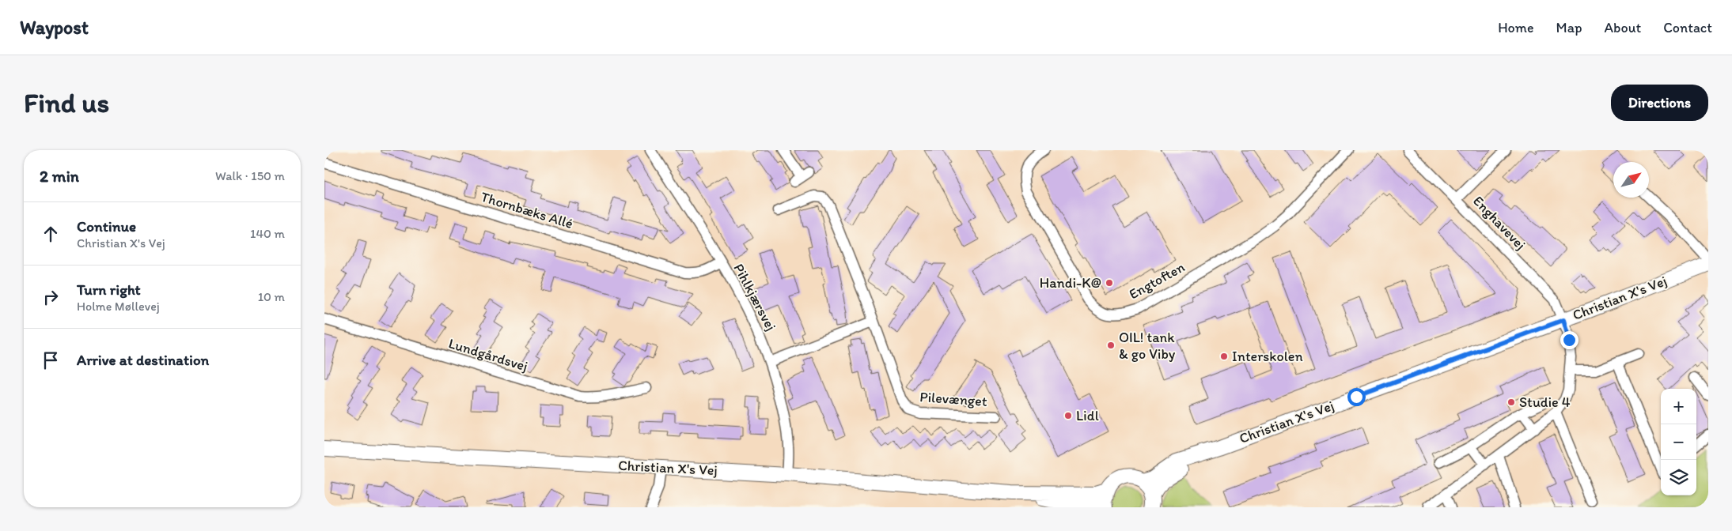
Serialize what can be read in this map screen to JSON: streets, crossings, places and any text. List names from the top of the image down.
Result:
{
  "streets": {
    "street": [
      "Thornbæks Allé",
      "Enghavevej",
      "Engtoften",
      "Pihlkjærsvej",
      "Christian X's Vej",
      "Lundgårdsvej",
      "Pilevænget"
    ]
  },
  "crossings": [
    ["Thornbæks Allé", "Pihlkjærsvej"],
    ["Enghavevej", "Christian X's Vej"],
    ["Pihlkjærsvej", "Christian X's Vej"]
  ],
  "places": [
    "Handi-K@",
    "OIL! tank & go Viby",
    "Interskolen",
    "Studie 4",
    "Lidl"
  ],
  "north": "top right",
  "page": {
    "header": "Waypost",
    "nav": [
      "Home",
      "Map",
      "About",
      "Contact"
    ],
    "buttons": "Directions",
    "title": "Find us",
    "heading": ["2 min", "Walk · 150 m"],
    "list": [
      ["Continue", "Christian X's Vej", "140 m"],
      ["Turn right", "Holme Møllevej", "10 m"],
      "Arrive at destination"
    ],
    "map_buttons": ["+", "−"]
  }
}
